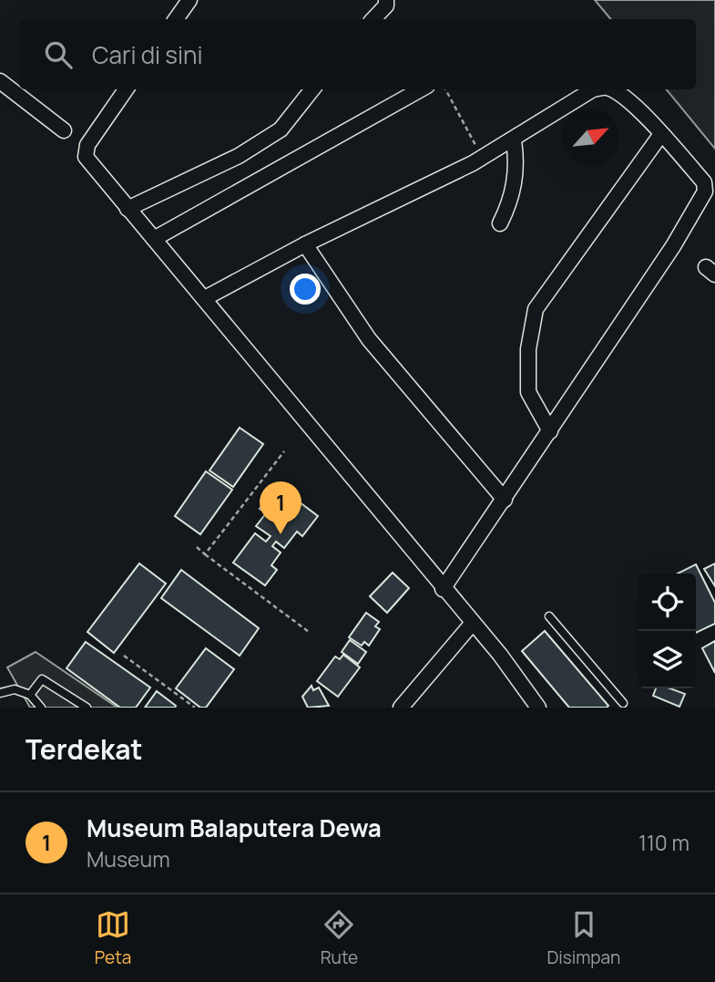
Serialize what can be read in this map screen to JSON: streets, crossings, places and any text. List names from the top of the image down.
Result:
{
  "north": "top right",
  "page": {
    "search": "Cari di sini",
    "pins": "1",
    "heading": "Terdekat",
    "list": [
      {
        "mark": "1",
        "name": "Museum Balaputera Dewa",
        "note": "Museum",
        "value": "110 m"
      }
    ],
    "nav": ["Peta", "Rute", "Disimpan"]
  }
}
